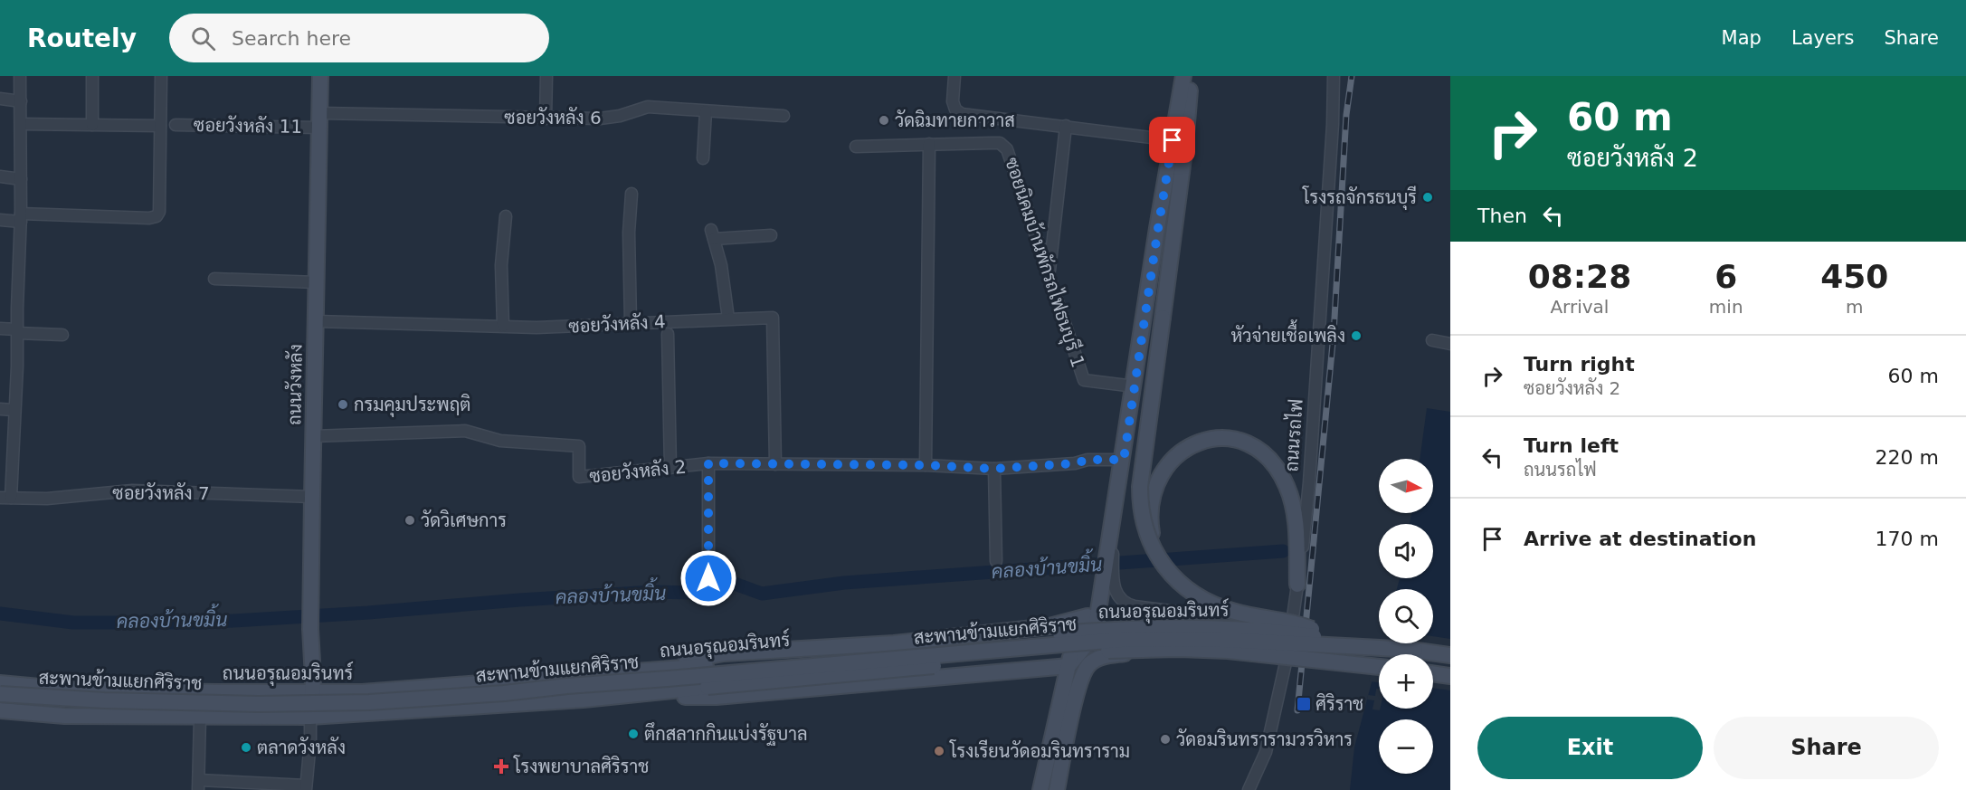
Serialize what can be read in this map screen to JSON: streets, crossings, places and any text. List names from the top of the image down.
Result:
{
  "streets": {
    "main road": ["ถนนวังหลัง", "ถนนอรุณอมรินทร์", "สะพานข้ามแยกศิริราช"],
    "street": [
      "ซอยวังหลัง 6",
      "ซอยวังหลัง 11",
      "ซอยนิคมบ้านพักรถไฟธนบุรี 1",
      "ซอยวังหลัง 4",
      "ถนนรถไฟ",
      "ซอยวังหลัง 2",
      "ซอยวังหลัง 7"
    ]
  },
  "crossings": [
    ["ซอยวังหลัง 6", "ซอยวังหลัง 11"],
    ["ซอยวังหลัง 6", "ถนนวังหลัง"],
    ["ซอยวังหลัง 11", "ถนนวังหลัง"],
    ["ซอยวังหลัง 4", "ถนนวังหลัง"],
    ["ซอยวังหลัง 4", "ซอยวังหลัง 2"],
    ["ถนนวังหลัง", "ซอยวังหลัง 2"],
    ["ถนนวังหลัง", "ซอยวังหลัง 7"],
    ["ถนนวังหลัง", "ถนนอรุณอมรินทร์"],
    ["ถนนอรุณอมรินทร์", "สะพานข้ามแยกศิริราช"]
  ],
  "water": ["คลองบ้านขมิ้น"],
  "places": {
    "other": [
      "วัดฉิมทายกาวาส",
      "โรงรถจักรธนบุรี",
      "หัวจ่ายเชื้อเพลิง",
      "กรมคุมประพฤติ",
      "วัดวิเศษการ",
      "ตึกสลากกินแบ่งรัฐบาล",
      "วัดอมรินทรารามวรวิหาร",
      "ตลาดวังหลัง",
      "โรงเรียนวัดอมรินทราราม"
    ],
    "transit": ["ศิริราช"],
    "health": ["โรงพยาบาลศิริราช"]
  },
  "north": "right",
  "page": {
    "header": "Routely",
    "search": "Search here",
    "nav": ["Map", "Layers", "Share"],
    "turn": ["60 m", "ซอยวังหลัง 2"],
    "then": "Then",
    "eta": [
      "08:28",
      "Arrival",
      "6",
      "min",
      "450",
      "m"
    ],
    "list": [
      {
        "name": "Turn right",
        "note": "ซอยวังหลัง 2",
        "value": "60 m"
      },
      {
        "name": "Turn left",
        "note": "ถนนรถไฟ",
        "value": "220 m"
      },
      {
        "name": "Arrive at destination",
        "value": "170 m"
      }
    ],
    "map_buttons": ["+", "−"],
    "buttons": ["Exit", "Share"]
  }
}
